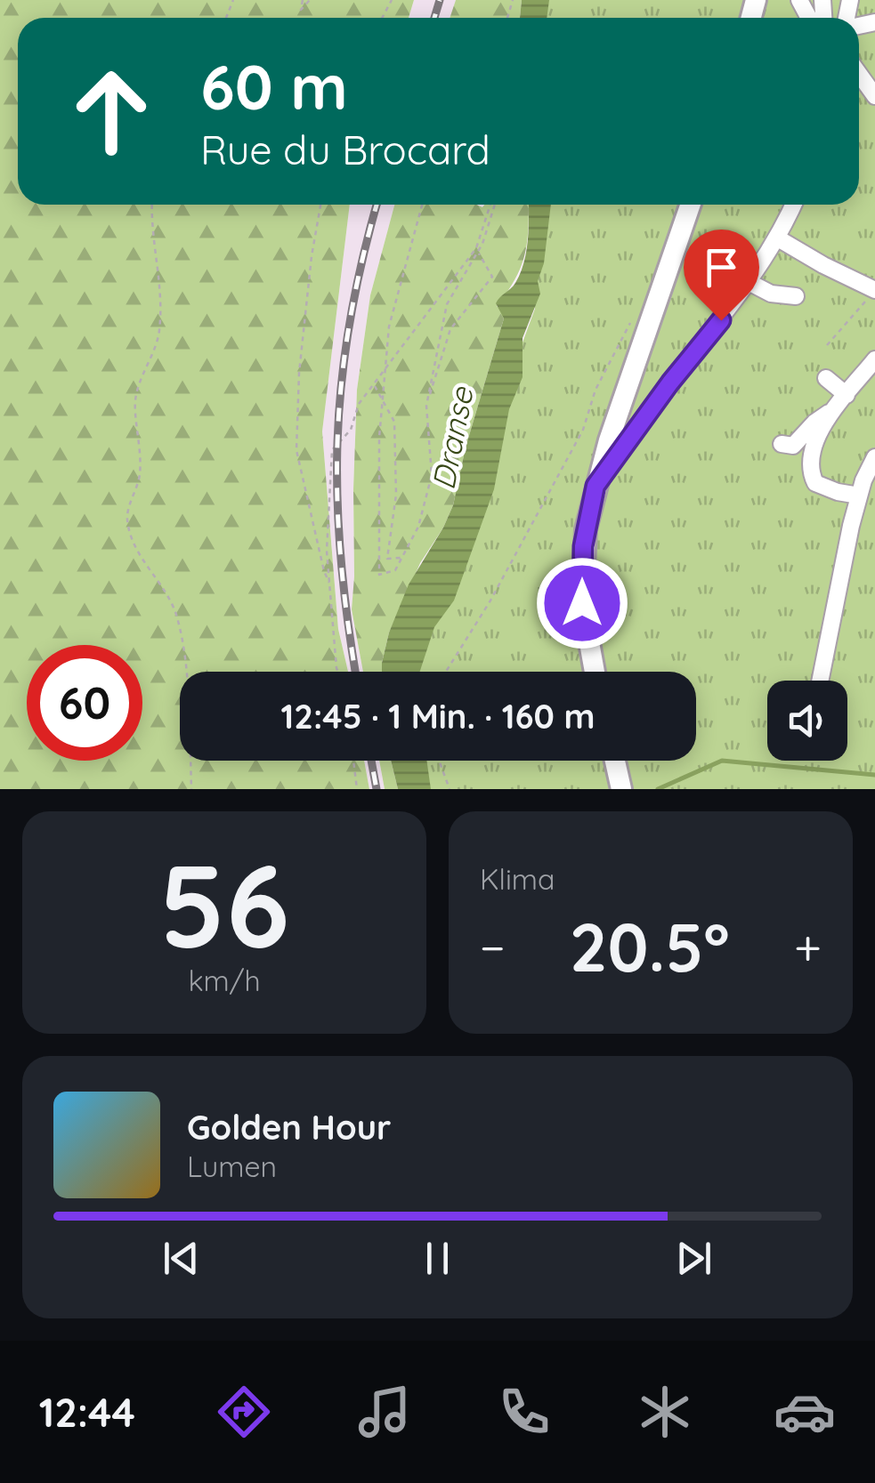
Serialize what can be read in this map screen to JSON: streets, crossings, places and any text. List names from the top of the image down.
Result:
{
  "water": ["Dranse"],
  "page": {
    "turn": ["60 m", "Rue du Brocard"],
    "limit": "60",
    "trip": "12:45 · 1 Min. · 160 m",
    "tile": [
      ["56", "km/h"],
      "Klima"
    ],
    "heat": ["−", "20.5°", "+"],
    "song": ["Golden Hour", "Lumen"],
    "tabs": "12:44"
  }
}
